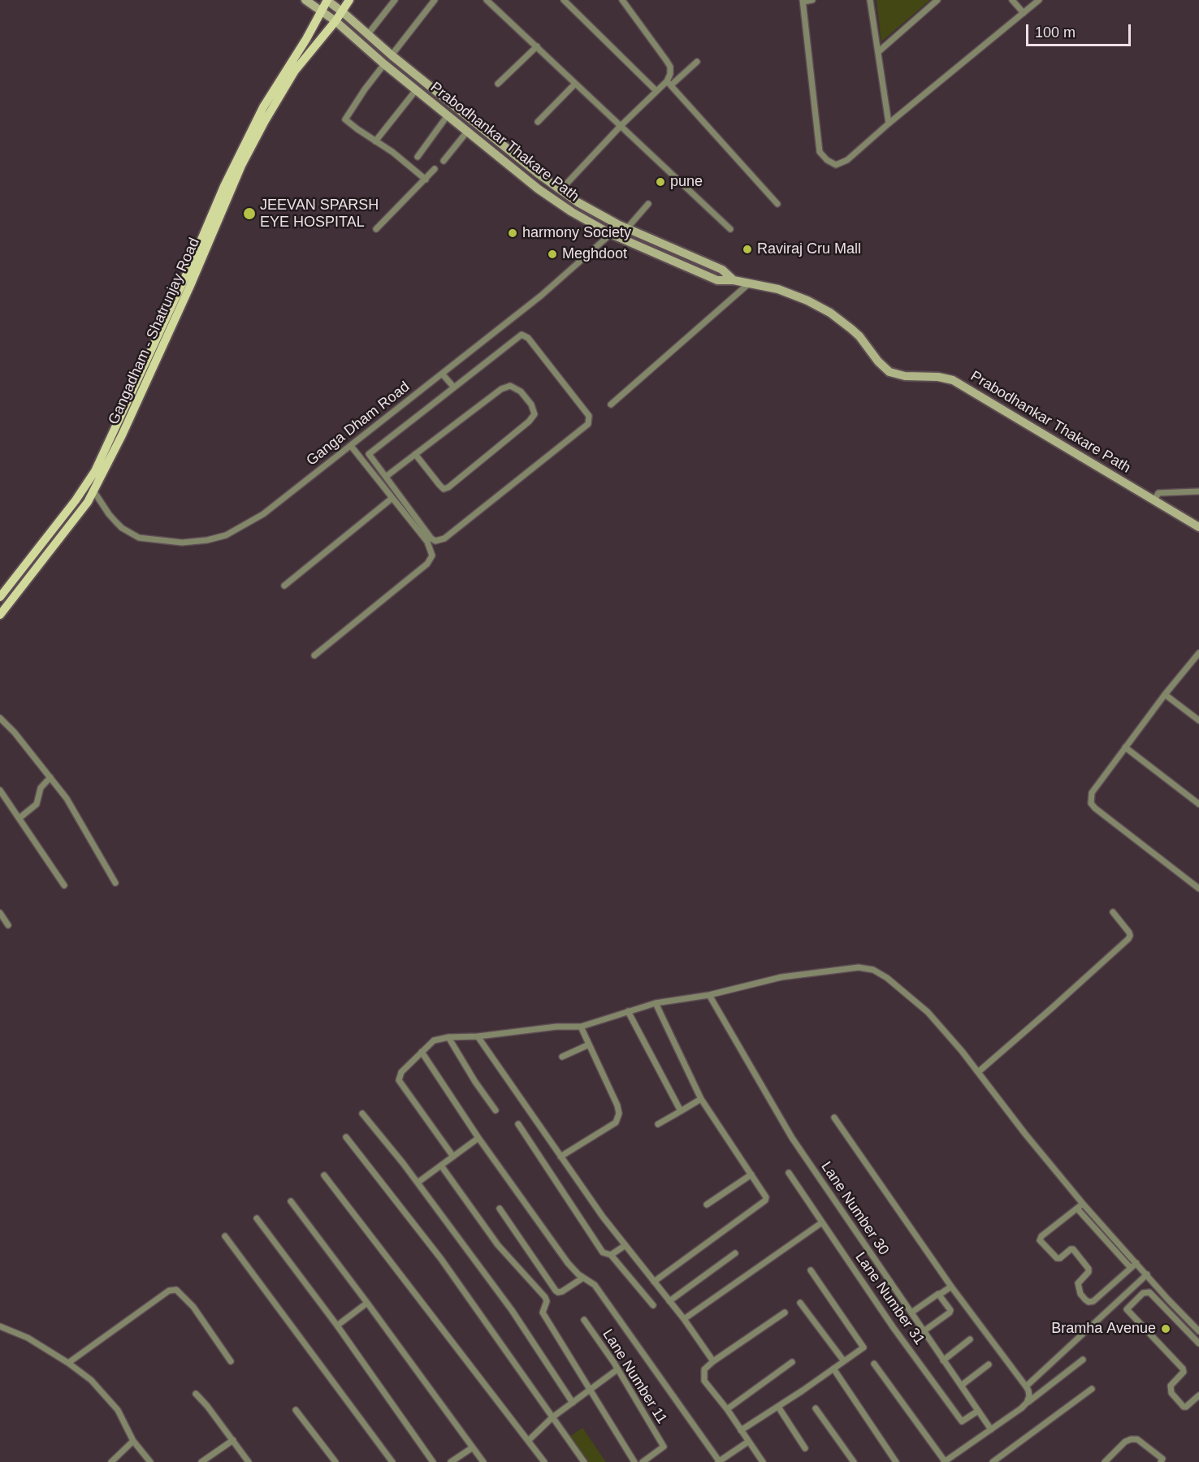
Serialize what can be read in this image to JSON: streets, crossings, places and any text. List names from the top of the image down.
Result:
{
  "streets": {
    "main road": ["Prabodhankar Thakare Path", "Gangadham - Shatrunjay Road"],
    "street": [
      "Ganga Dham Road",
      "Lane Number 30",
      "Lane Number 31",
      "Lane Number 11"
    ]
  },
  "crossings": [
    ["Prabodhankar Thakare Path", "Gangadham - Shatrunjay Road"],
    ["Prabodhankar Thakare Path", "Ganga Dham Road"],
    ["Gangadham - Shatrunjay Road", "Ganga Dham Road"],
    ["Lane Number 30", "Lane Number 31"]
  ],
  "places": [
    "pune",
    "JEEVAN SPARSH EYE HOSPITAL",
    "harmony Society",
    "Raviraj Cru Mall",
    "Meghdoot",
    "Bramha Avenue"
  ],
  "scale_bar": "100 m"
}
